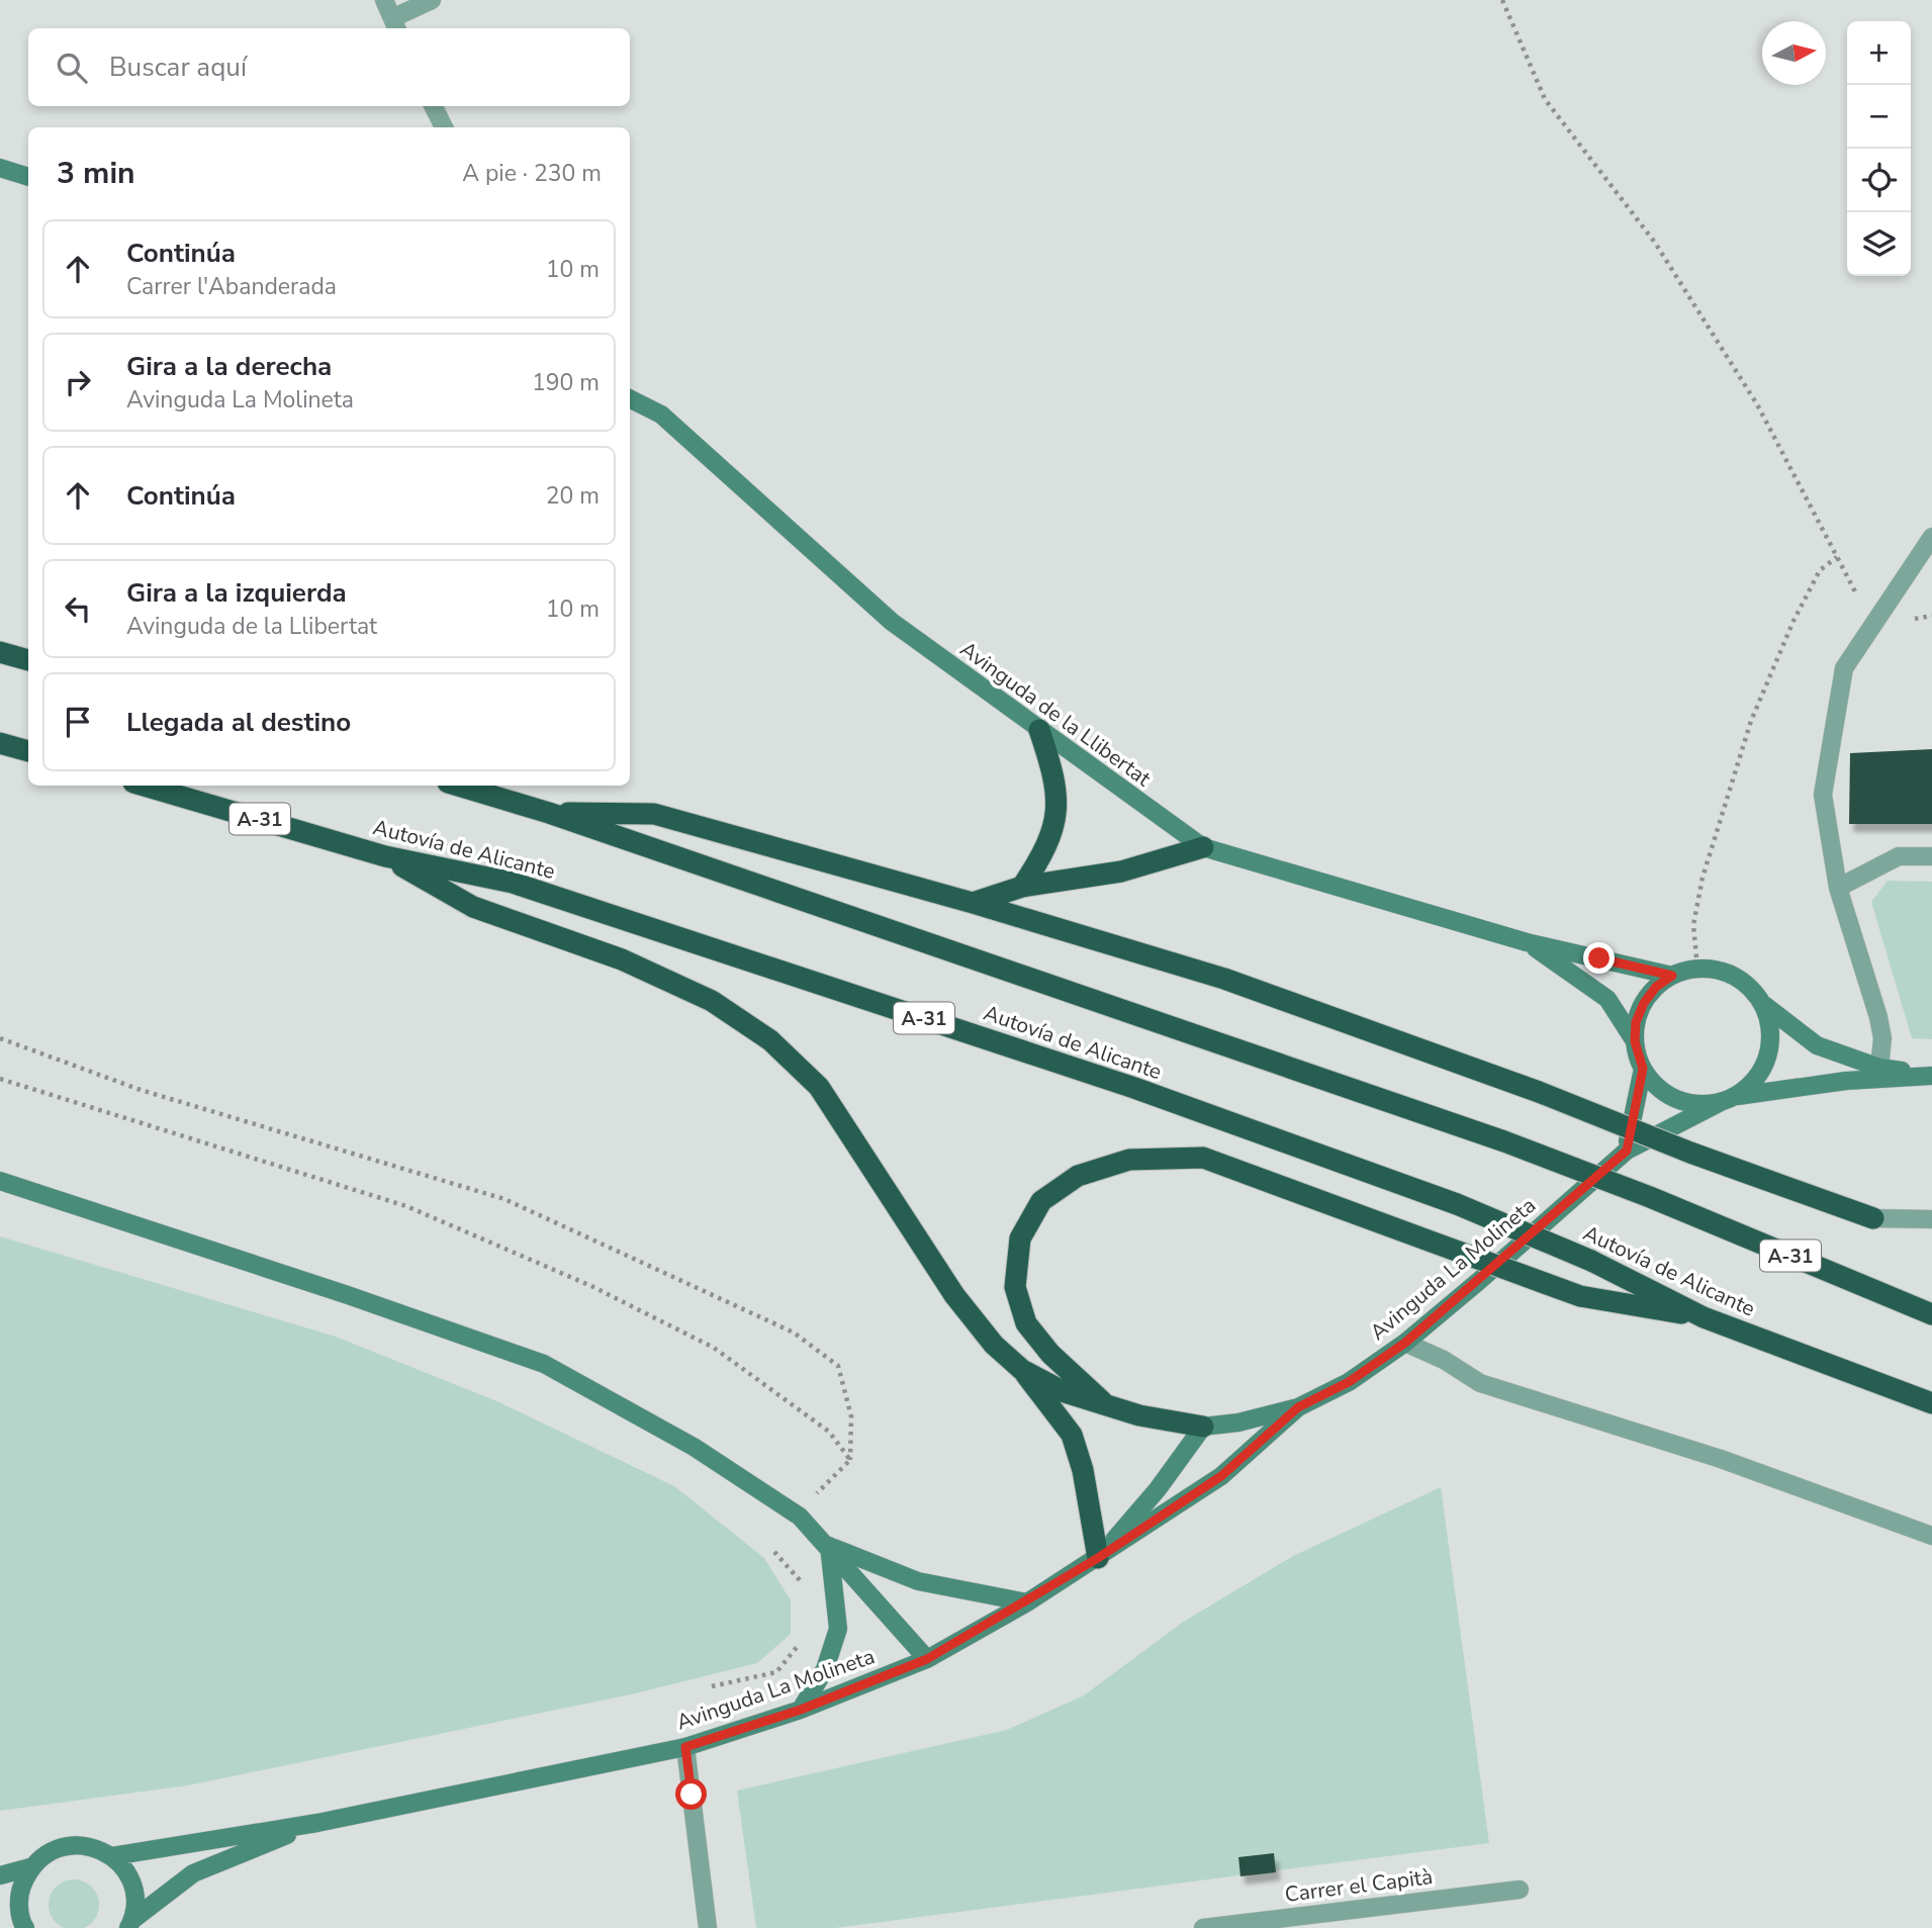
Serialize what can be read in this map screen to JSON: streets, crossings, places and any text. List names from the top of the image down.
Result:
{
  "streets": {
    "highway": ["A-31", "Autovía de Alicante"],
    "street": ["Avinguda de la Llibertat", "Avinguda La Molineta", "Carrer el Capità"]
  },
  "crossings": [
    ["Avinguda de la Llibertat", "Avinguda La Molineta"]
  ],
  "north": "right",
  "page": {
    "map_buttons": ["+", "−"],
    "search": "Buscar aquí",
    "heading": ["3 min", "A pie · 230 m"],
    "list": [
      ["Continúa", "Carrer l'Abanderada", "10 m"],
      ["Gira a la derecha", "Avinguda La Molineta", "190 m"],
      ["Continúa", "20 m"],
      ["Gira a la izquierda", "Avinguda de la Llibertat", "10 m"],
      "Llegada al destino"
    ]
  }
}
